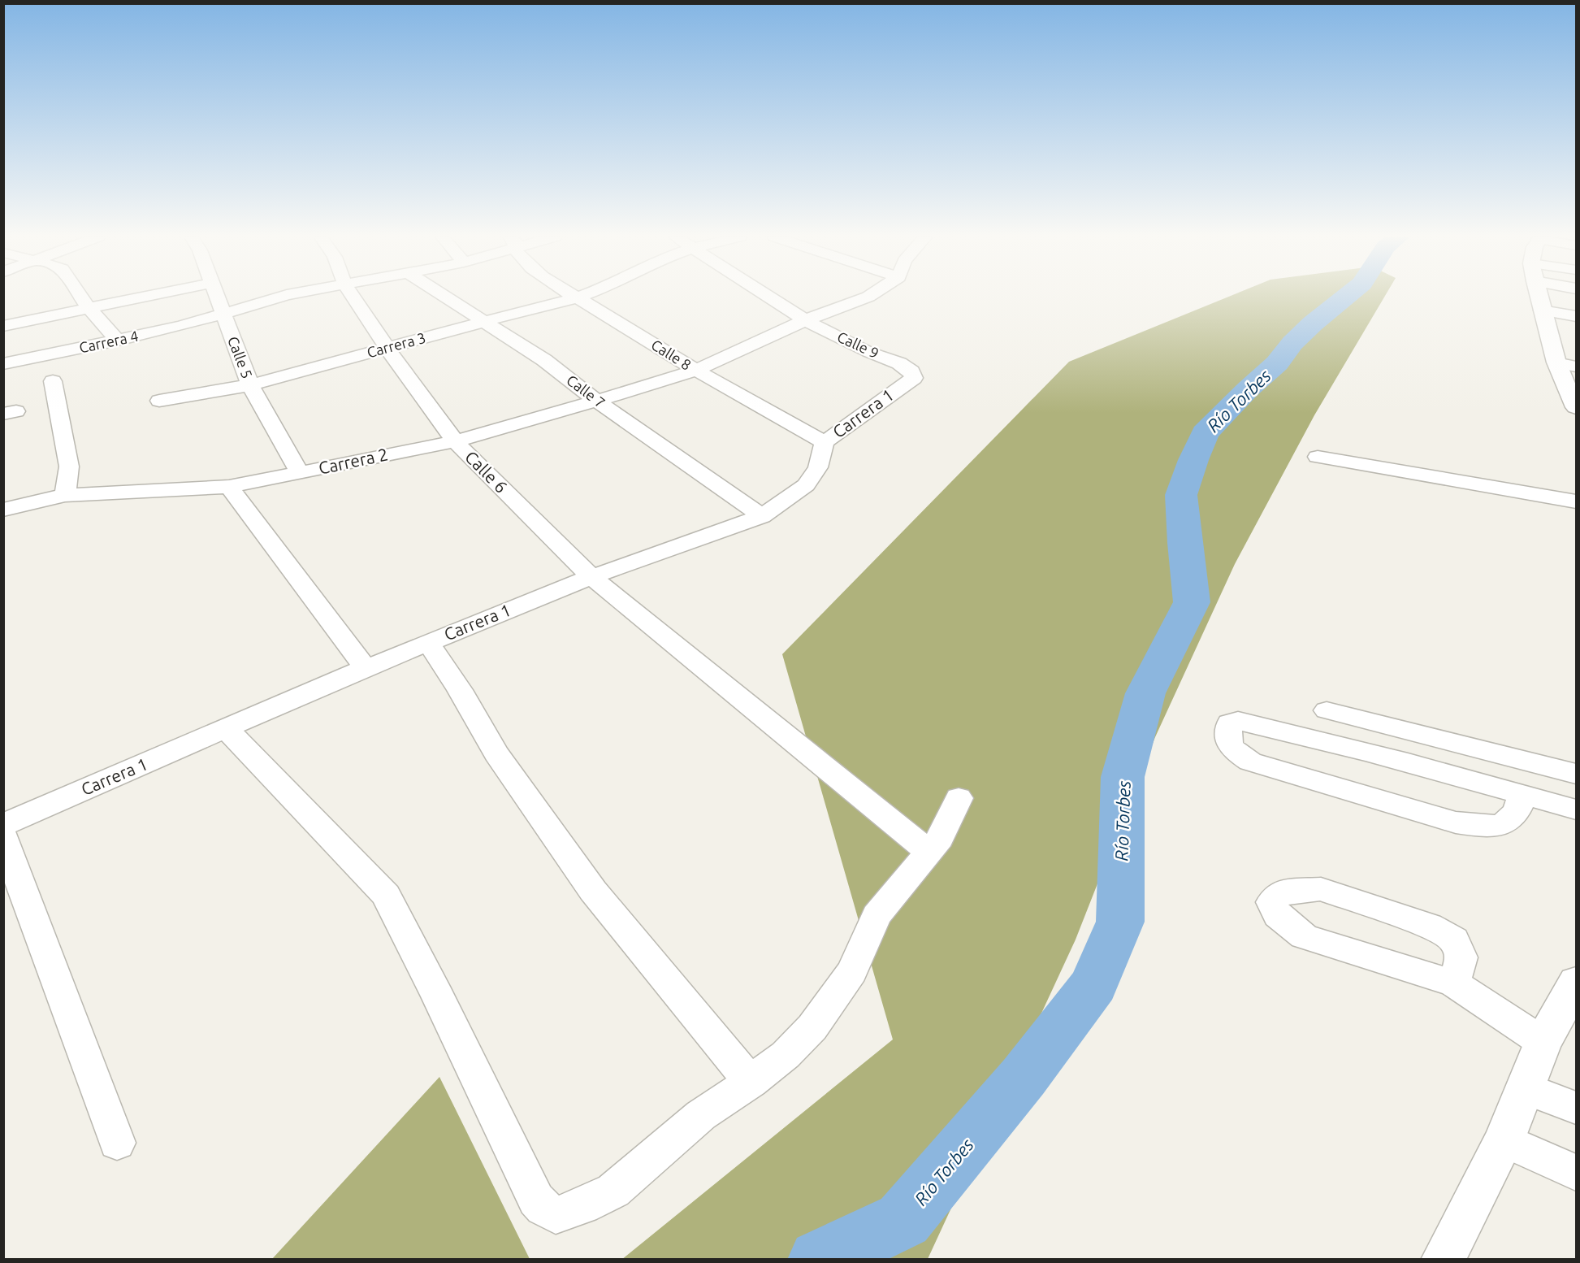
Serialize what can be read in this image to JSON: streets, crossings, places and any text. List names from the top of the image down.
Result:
{
  "streets": {
    "street": [
      "Carrera 4",
      "Carrera 3",
      "Calle 9",
      "Calle 8",
      "Calle 5",
      "Calle 7",
      "Carrera 1",
      "Carrera 2",
      "Calle 6"
    ]
  },
  "crossings": [
    ["Carrera 4", "Calle 5"],
    ["Carrera 3", "Calle 8"],
    ["Carrera 3", "Calle 5"],
    ["Carrera 3", "Calle 7"],
    ["Carrera 3", "Calle 6"],
    ["Calle 9", "Carrera 1"],
    ["Calle 9", "Carrera 2"],
    ["Calle 8", "Carrera 1"],
    ["Calle 8", "Carrera 2"],
    ["Calle 5", "Carrera 2"],
    ["Calle 7", "Carrera 1"],
    ["Calle 7", "Carrera 2"],
    ["Carrera 1", "Calle 6"],
    ["Carrera 2", "Calle 6"]
  ],
  "water": ["Río Torbes"]
}
